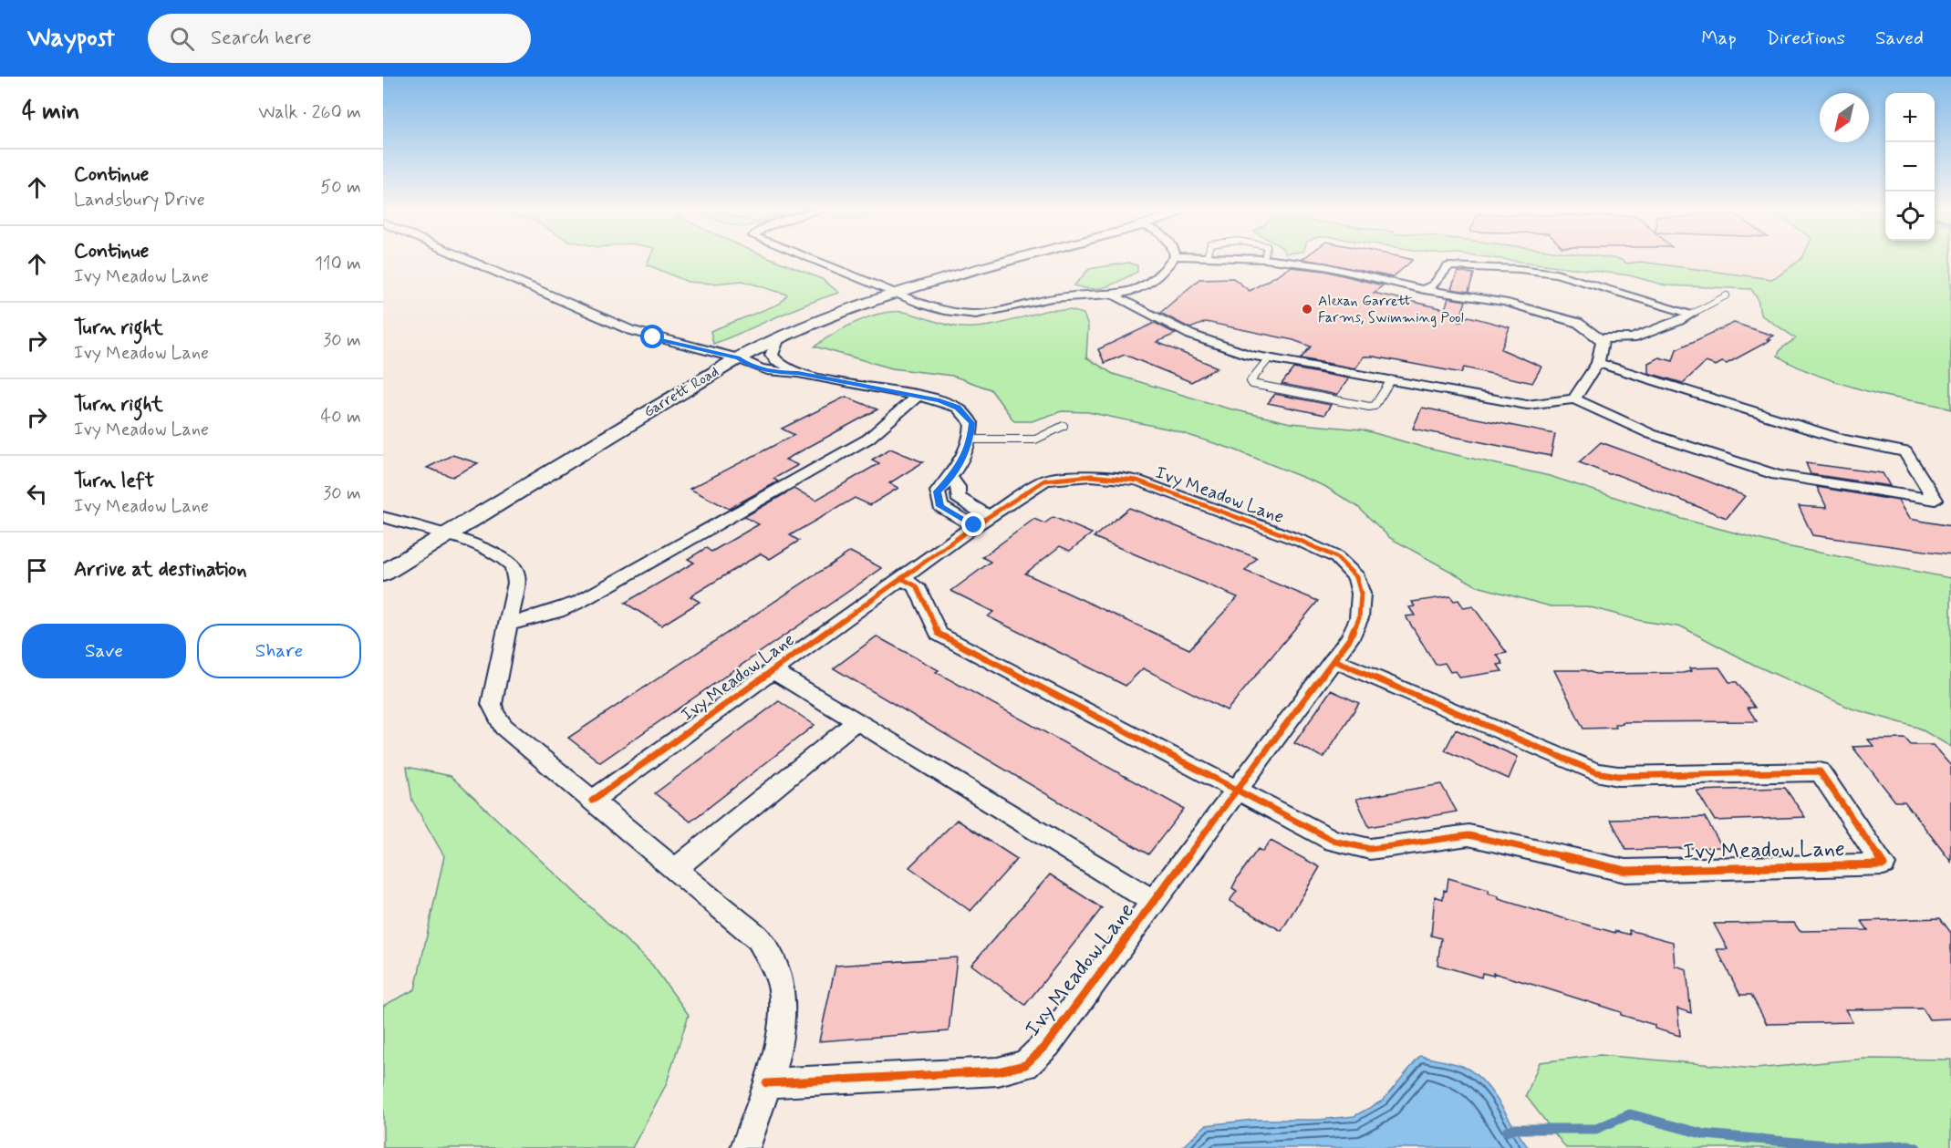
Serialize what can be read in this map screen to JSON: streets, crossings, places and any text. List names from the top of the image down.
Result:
{
  "streets": {
    "street": ["Garrett Road", "Ivy Meadow Lane"]
  },
  "places": ["Alexan Garrett Farms, Swimming Pool"],
  "north": "bottom left",
  "page": {
    "header": "Waypost",
    "search": "Search here",
    "nav": ["Map", "Directions", "Saved"],
    "heading": ["4 min", "Walk · 260 m"],
    "map_buttons": ["+", "−"],
    "list": [
      ["Continue", "Landsbury Drive", "50 m"],
      ["Continue", "Ivy Meadow Lane", "110 m"],
      ["Turn right", "Ivy Meadow Lane", "30 m"],
      ["Turn right", "Ivy Meadow Lane", "40 m"],
      ["Turn left", "Ivy Meadow Lane", "30 m"],
      "Arrive at destination"
    ],
    "buttons": ["Save", "Share"]
  }
}
